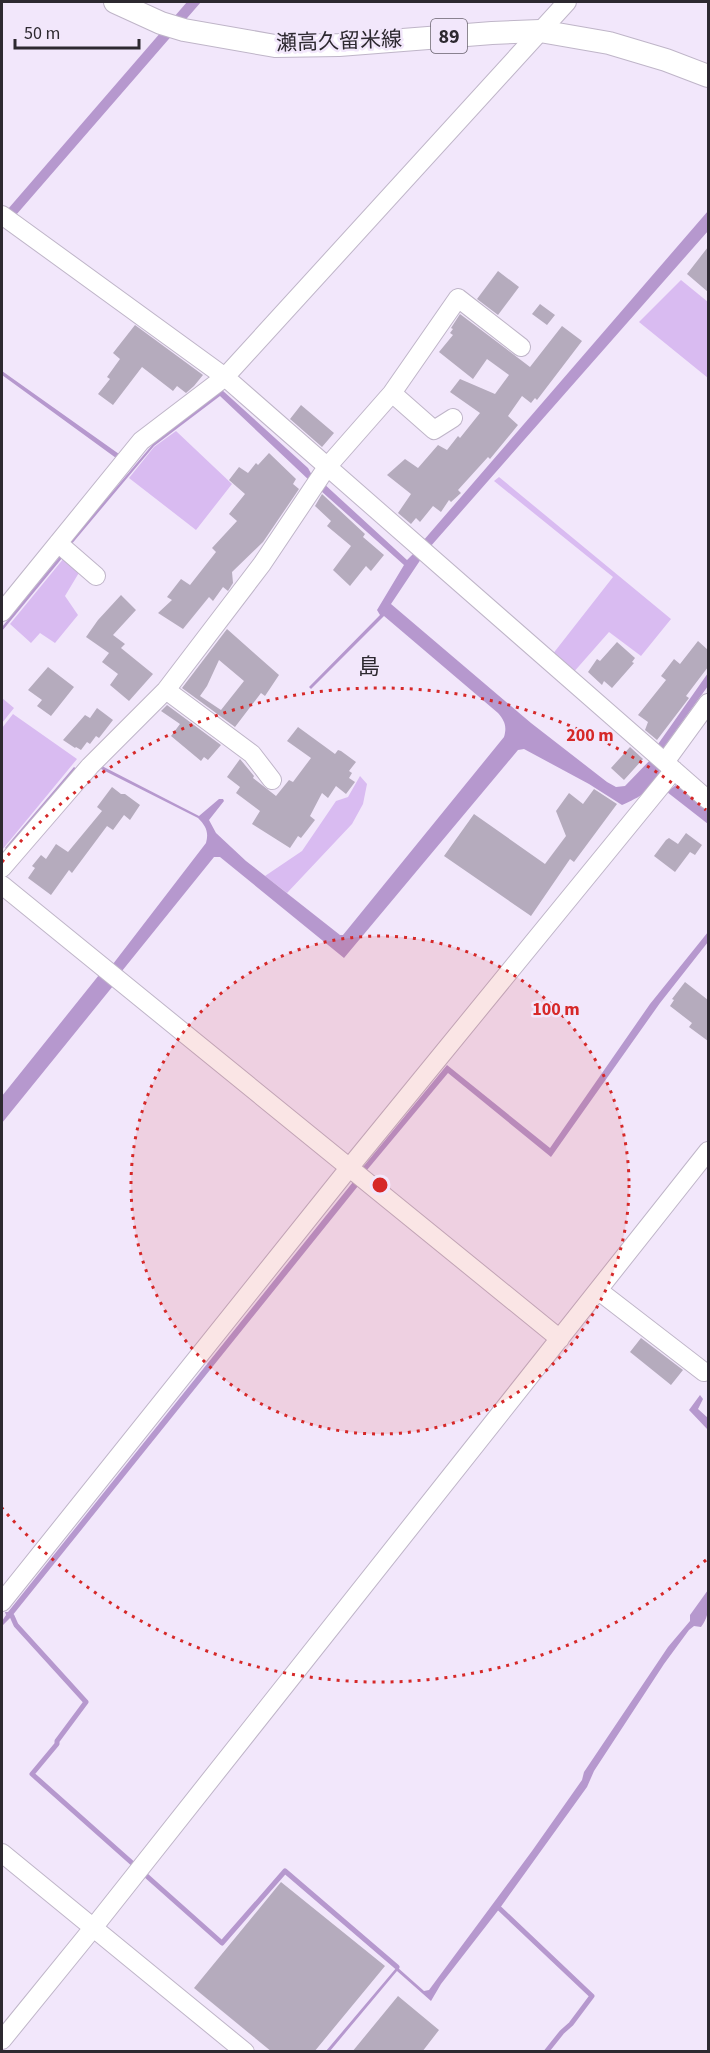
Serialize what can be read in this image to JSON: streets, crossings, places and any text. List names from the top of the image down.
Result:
{
  "streets": {
    "main road": ["89", "瀬高久留米線"]
  },
  "districts": ["島"],
  "scale_bar": "50 m",
  "rings": ["200 m", "100 m"]
}
